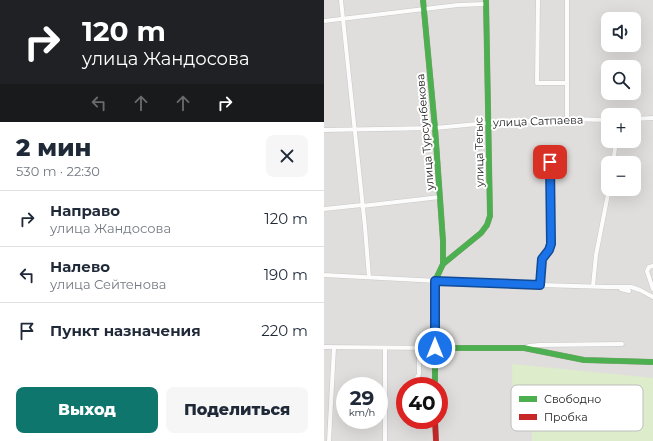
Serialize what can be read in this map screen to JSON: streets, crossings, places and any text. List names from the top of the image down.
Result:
{
  "streets": {
    "street": ["улица Сатпаева", "улица Турсунбекова", "улица Тегыс"]
  },
  "crossings": [
    ["улица Сатпаева", "улица Турсунбекова"],
    ["улица Сатпаева", "улица Тегыс"],
    ["улица Турсунбекова", "улица Тегыс"]
  ],
  "legend": ["Свободно", "Пробка"],
  "page": {
    "turn": ["120 m", "улица Жандосова"],
    "map_buttons": ["+", "−"],
    "heading": ["2 мин", "530 m · 22:30"],
    "list": [
      {
        "name": "Направо",
        "note": "улица Жандосова",
        "value": "120 m"
      },
      {
        "name": "Налево",
        "note": "улица Сейтенова",
        "value": "190 m"
      },
      {
        "name": "Пункт назначения",
        "value": "220 m"
      }
    ],
    "speed": "29 km/h",
    "limit": "40",
    "buttons": ["Выход", "Поделиться"]
  }
}
